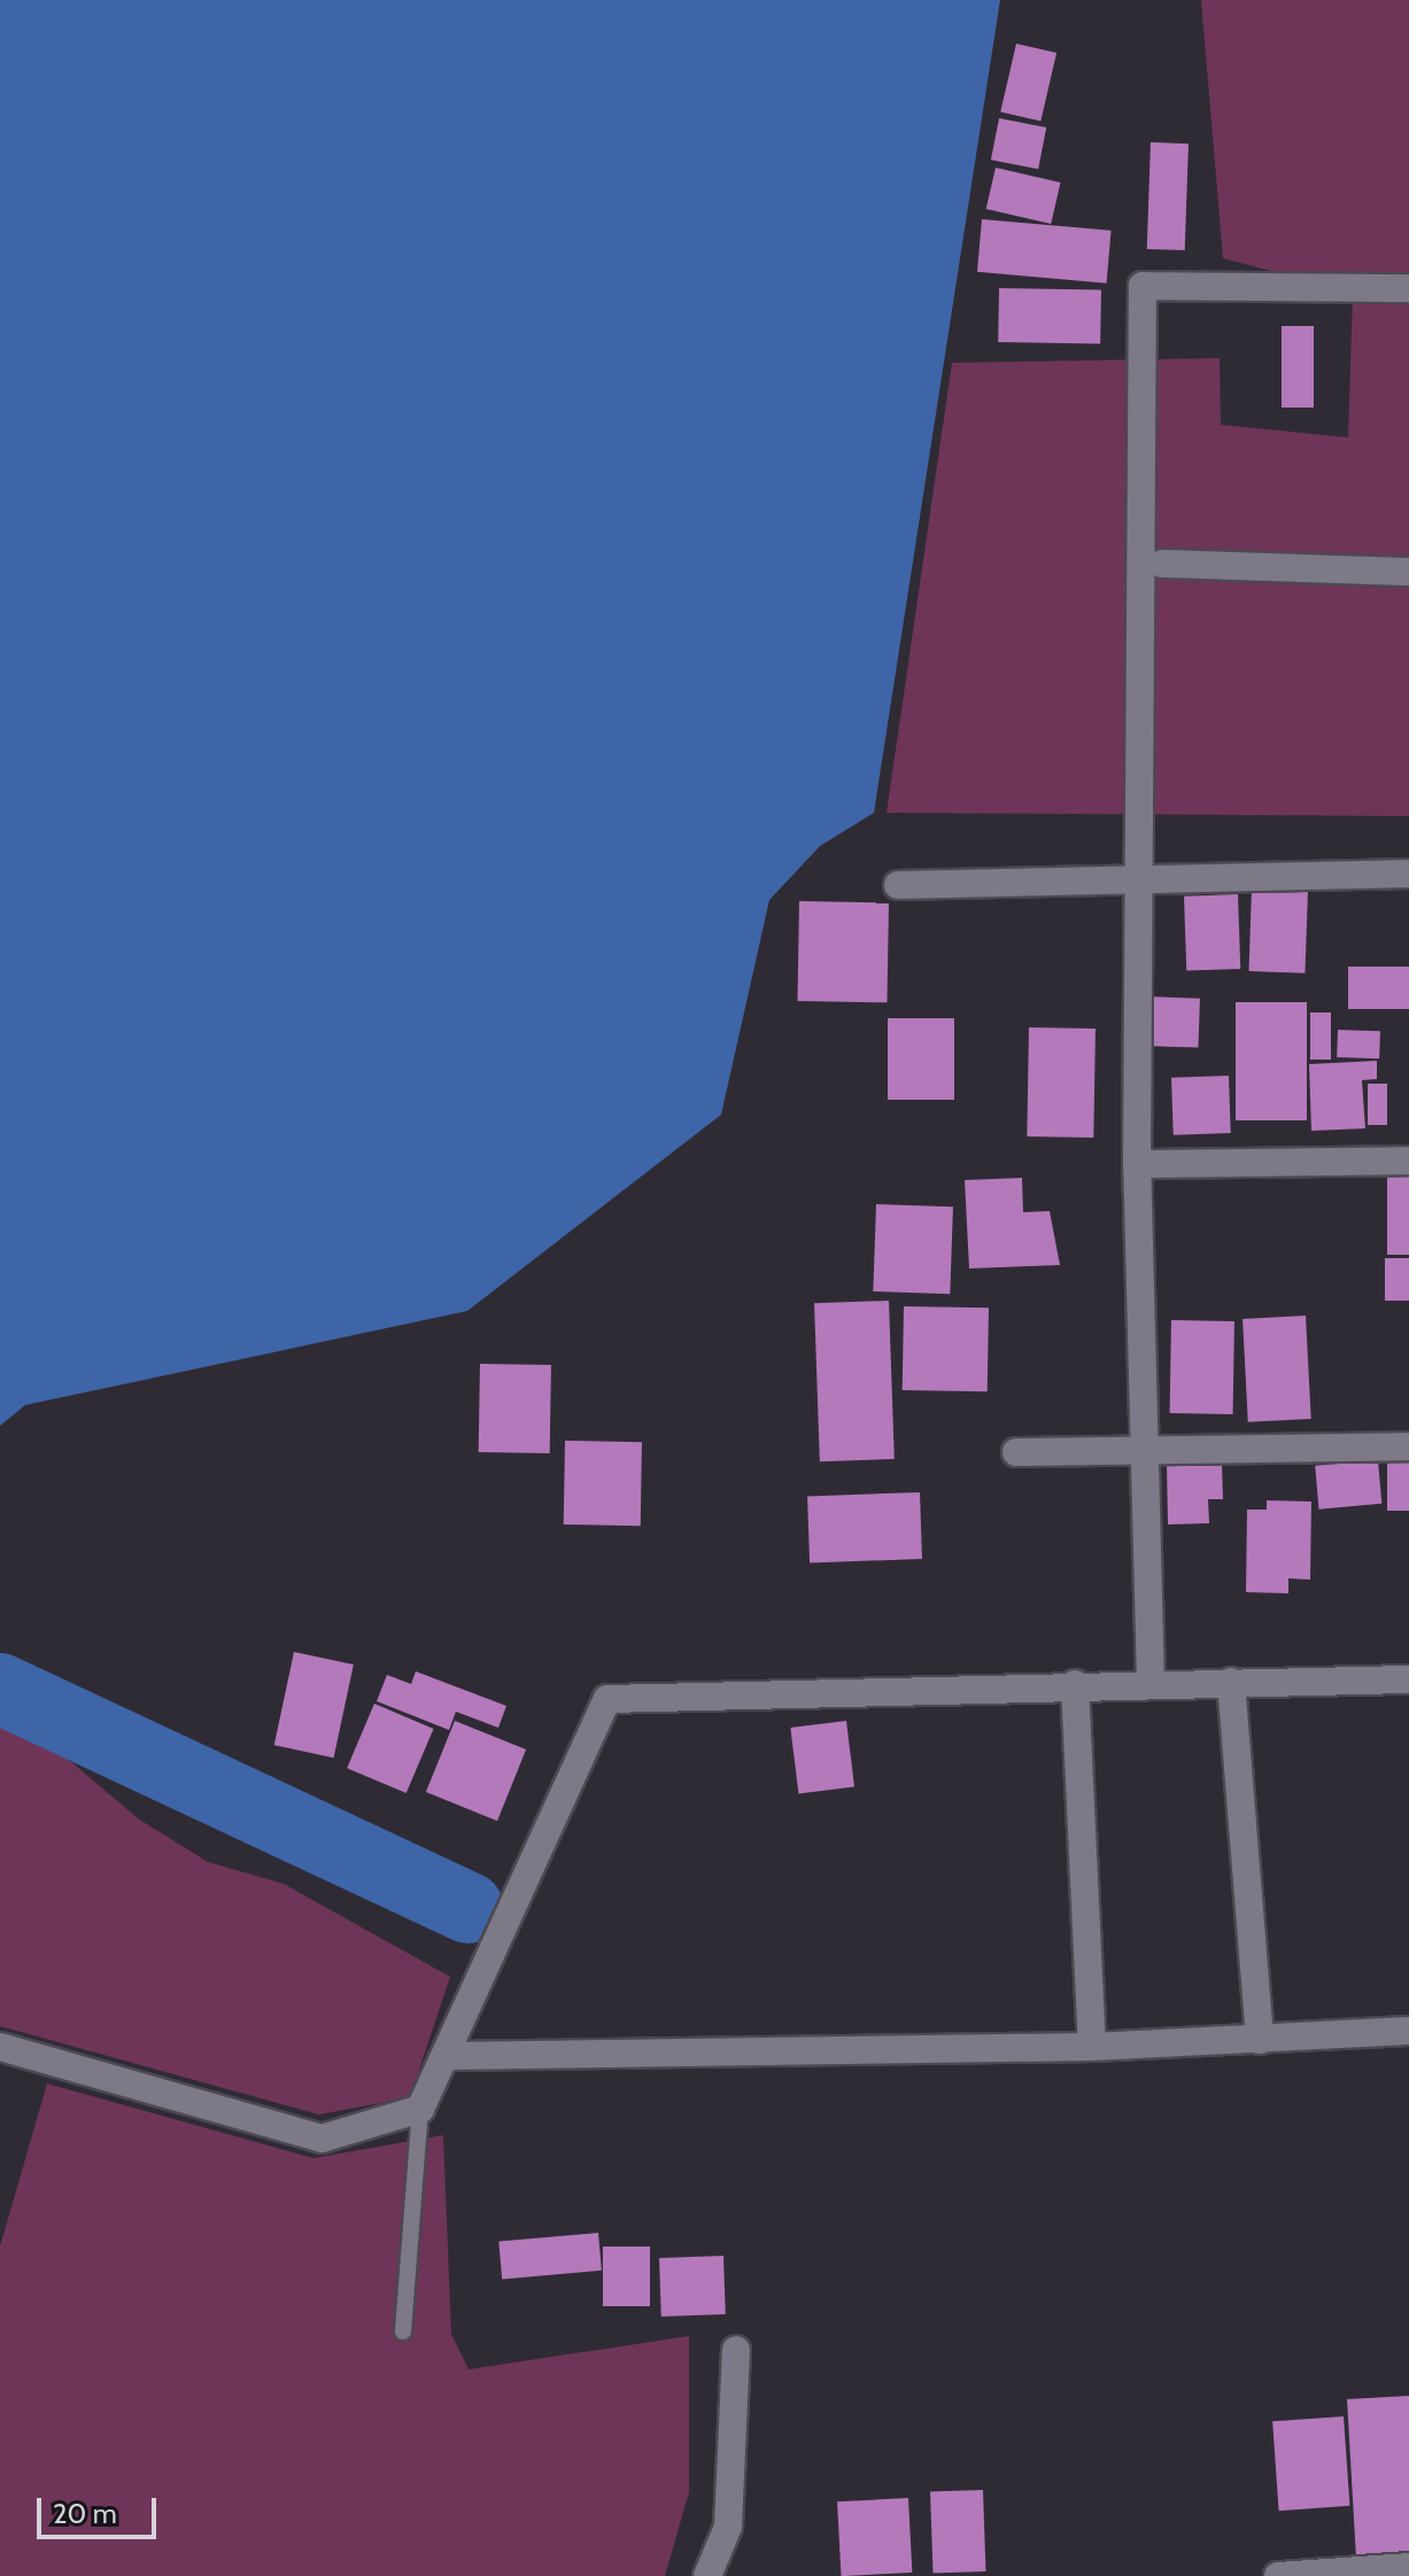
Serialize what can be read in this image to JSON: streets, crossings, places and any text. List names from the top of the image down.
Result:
{
  "scale_bar": "20 m"
}
